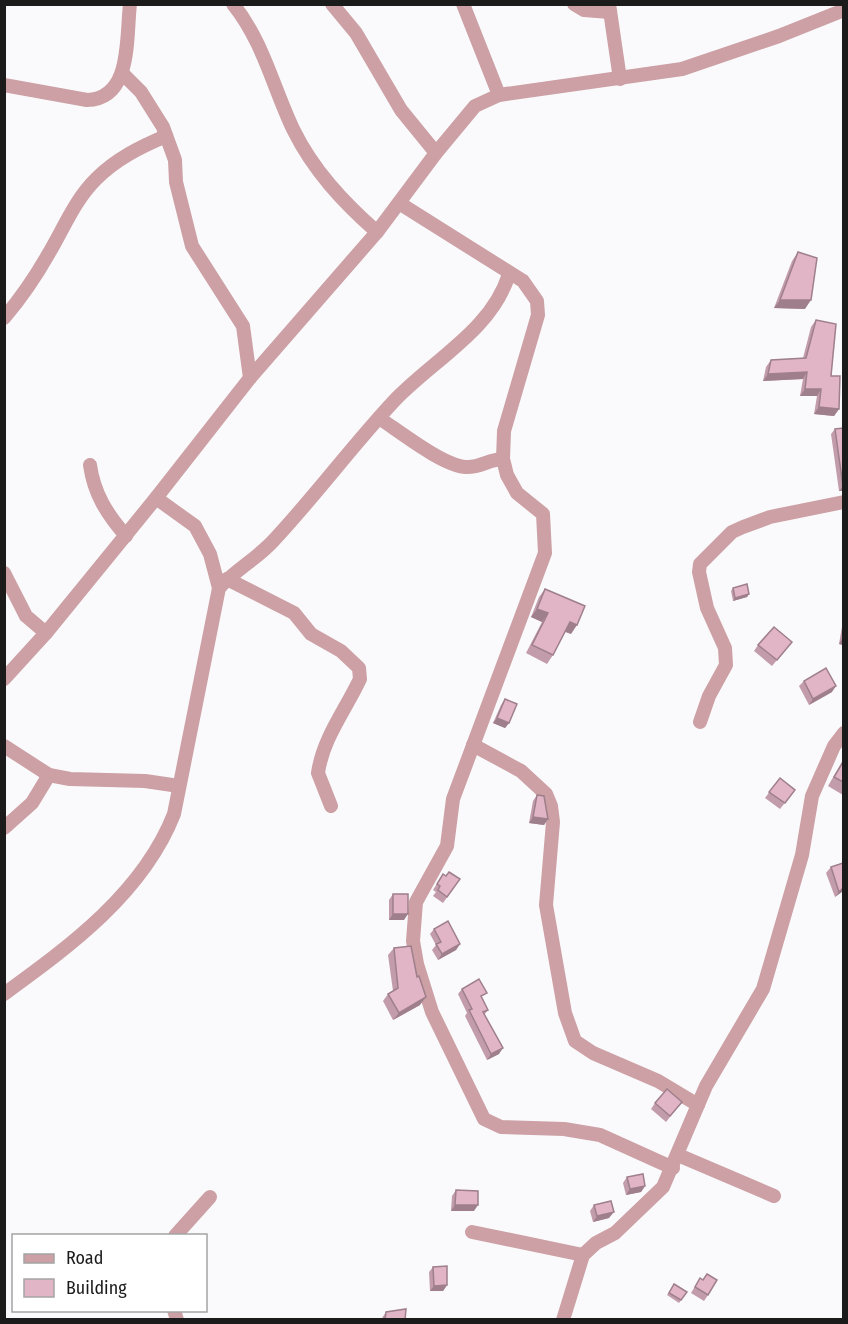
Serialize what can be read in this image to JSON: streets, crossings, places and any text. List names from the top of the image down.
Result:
{
  "legend": ["Road", "Building"]
}
